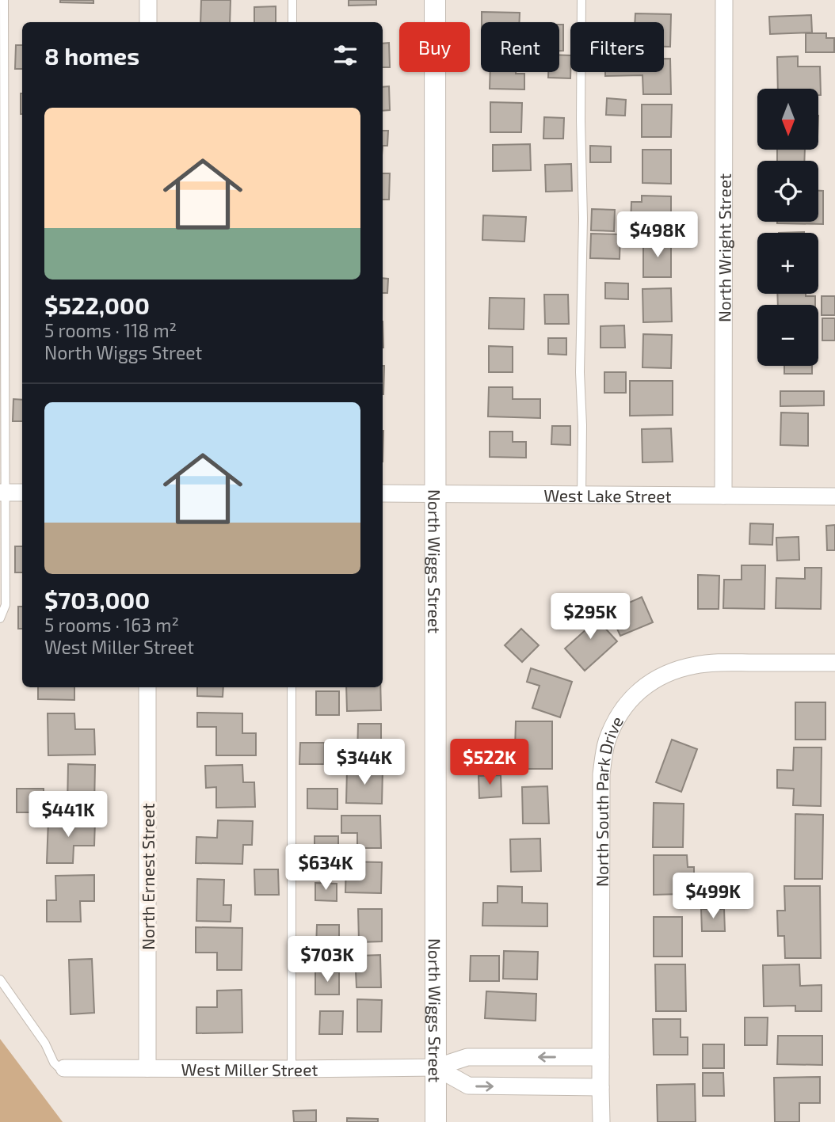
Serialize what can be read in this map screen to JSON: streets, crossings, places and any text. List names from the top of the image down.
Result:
{
  "streets": {
    "street": [
      "North Wright Street",
      "West Lake Street",
      "North Wiggs Street",
      "North South Park Drive",
      "North Ernest Street",
      "West Miller Street"
    ]
  },
  "crossings": [
    ["North Wright Street", "West Lake Street"],
    ["West Lake Street", "North Wiggs Street"],
    ["North Wiggs Street", "West Miller Street"],
    ["North South Park Drive", "West Miller Street"],
    ["North Ernest Street", "West Miller Street"]
  ],
  "north": "bottom",
  "page": {
    "chip": ["Buy", "Rent", "Filters"],
    "heading": "8 homes",
    "map_buttons": ["+", "−"],
    "list": [
      {
        "name": "$522,000",
        "note": "5 rooms · 118 m² · North Wiggs Street"
      },
      {
        "name": "$703,000",
        "note": "5 rooms · 163 m² · West Miller Street"
      }
    ],
    "price": [
      "$498K",
      "$295K",
      "$344K",
      "$522K",
      "$441K",
      "$634K",
      "$499K",
      "$703K"
    ]
  }
}
